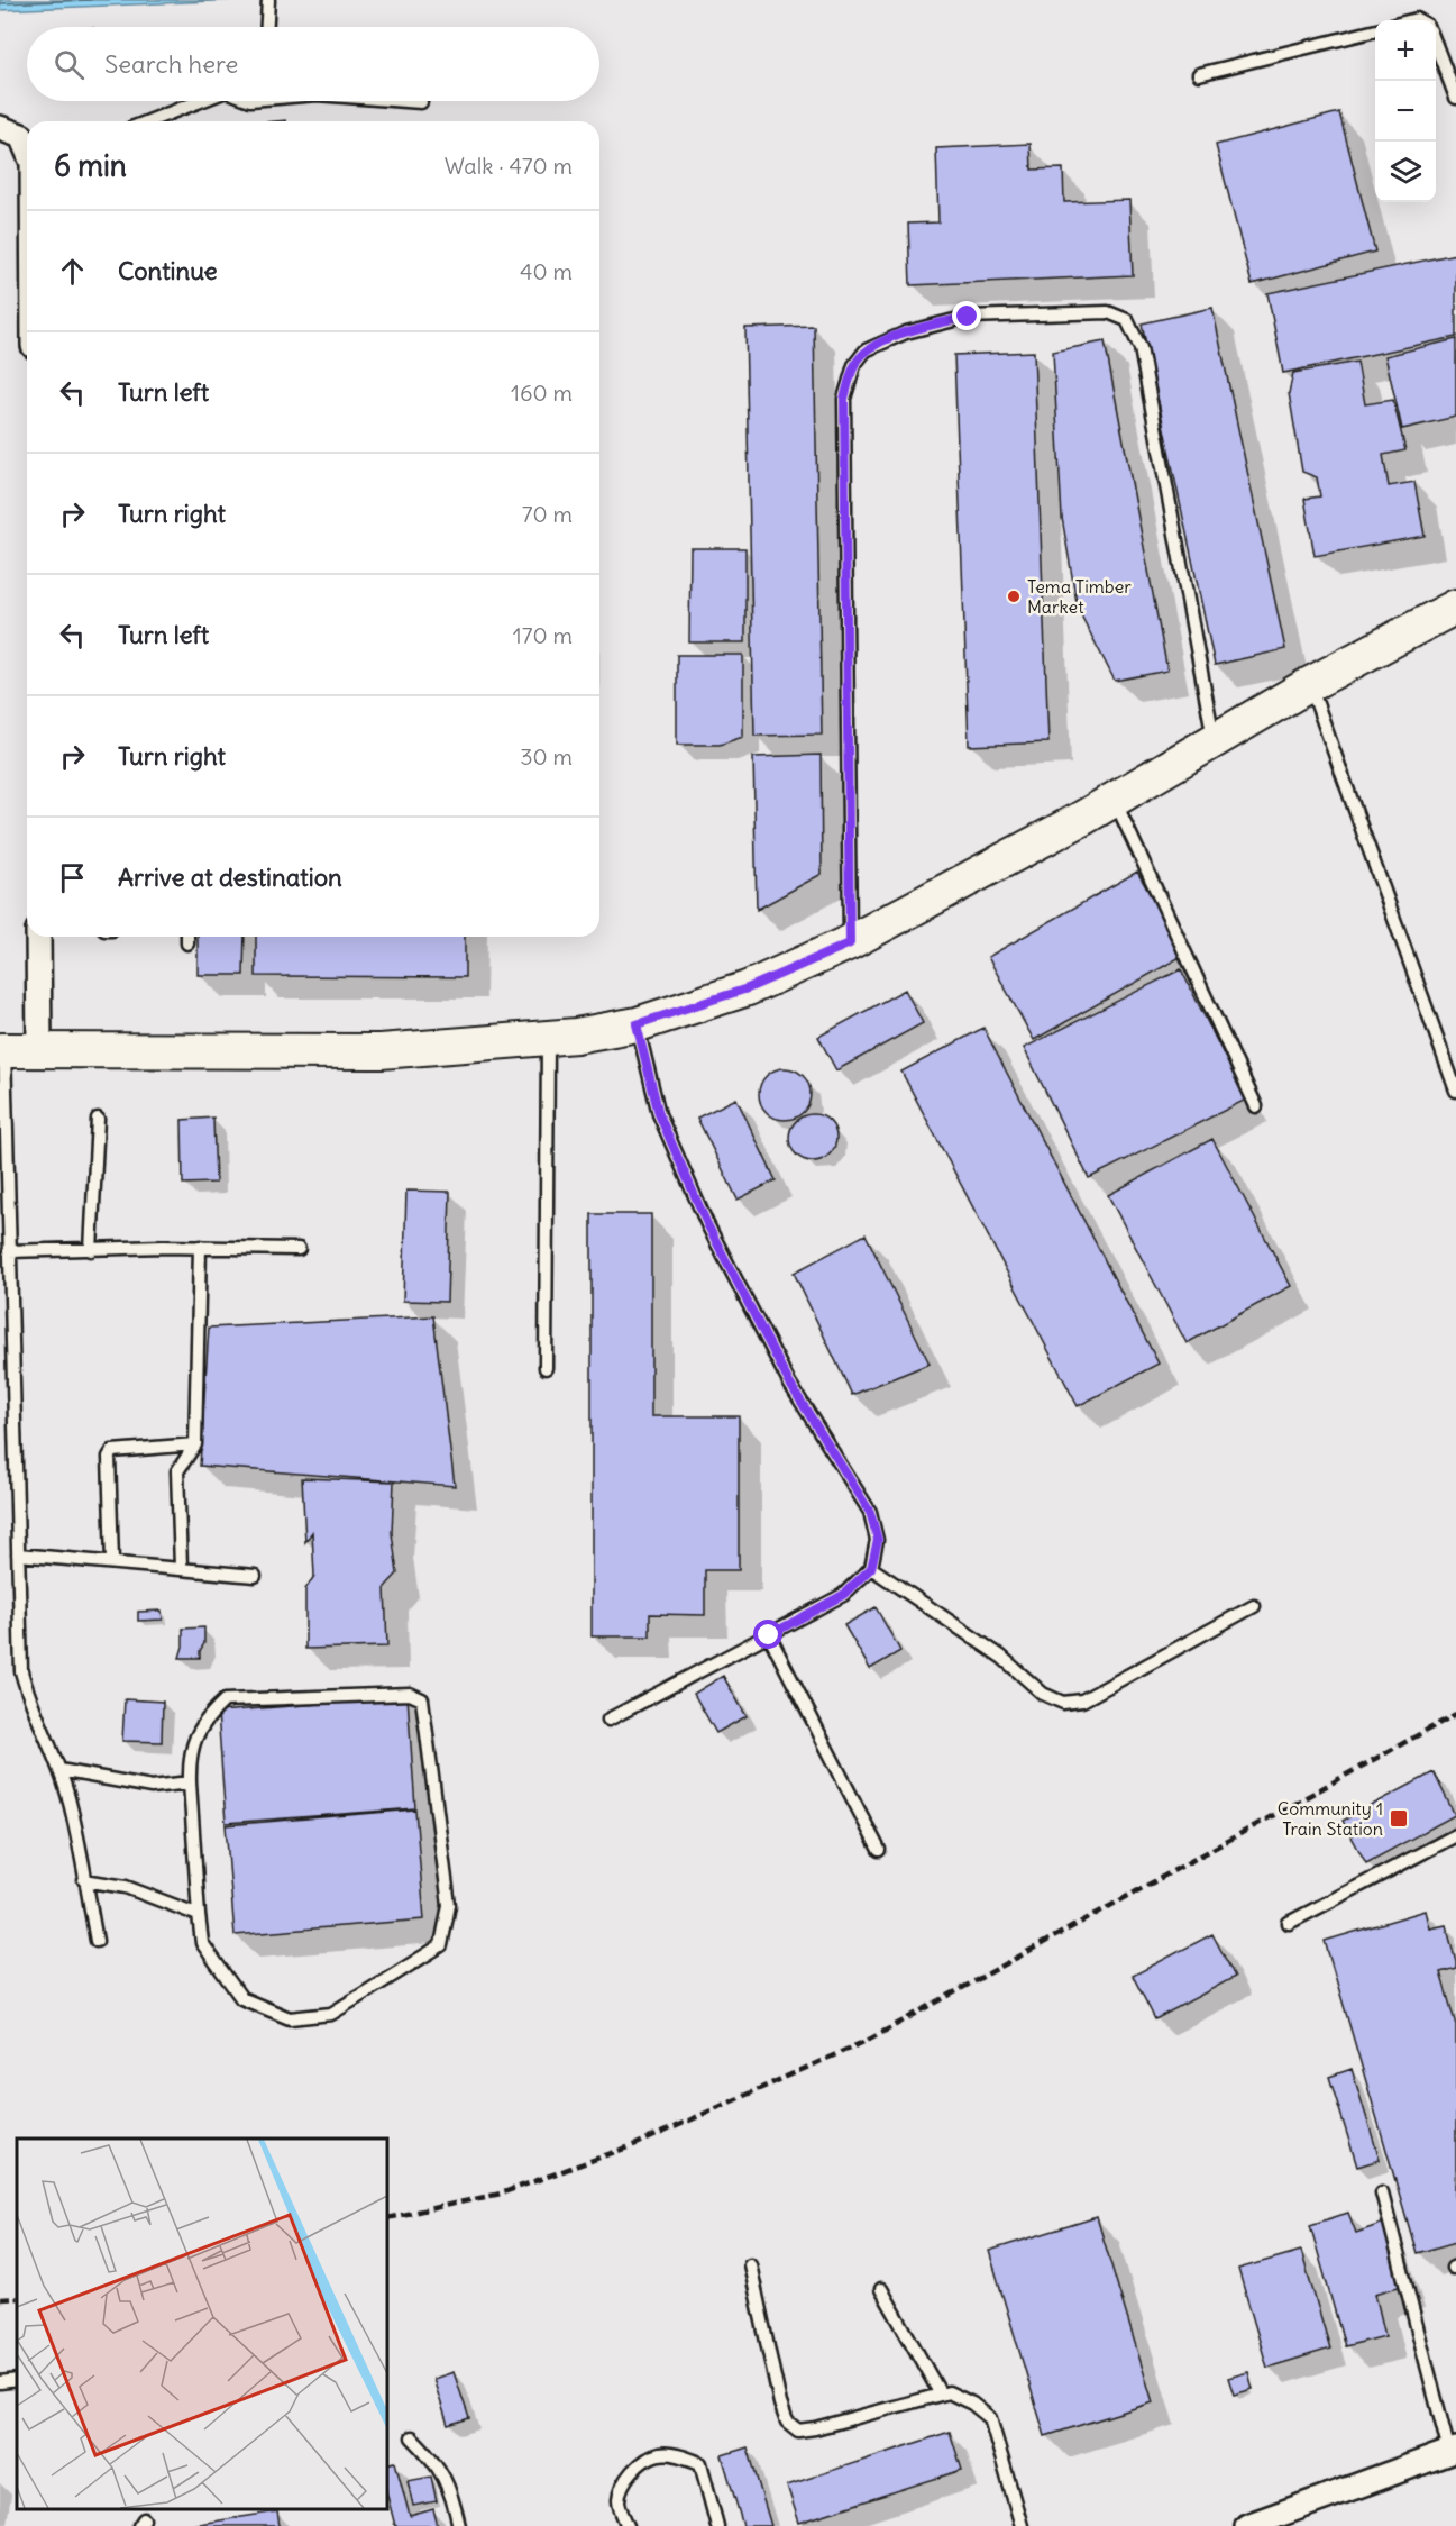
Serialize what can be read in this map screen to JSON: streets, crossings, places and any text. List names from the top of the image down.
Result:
{
  "places": {
    "other": ["Tema Timber Market"],
    "transit": ["Community 1 Train Station"]
  },
  "page": {
    "map_buttons": ["+", "−"],
    "search": "Search here",
    "heading": ["6 min", "Walk · 470 m"],
    "list": [
      ["Continue", "40 m"],
      ["Turn left", "160 m"],
      ["Turn right", "70 m"],
      ["Turn left", "170 m"],
      ["Turn right", "30 m"],
      "Arrive at destination"
    ]
  }
}
